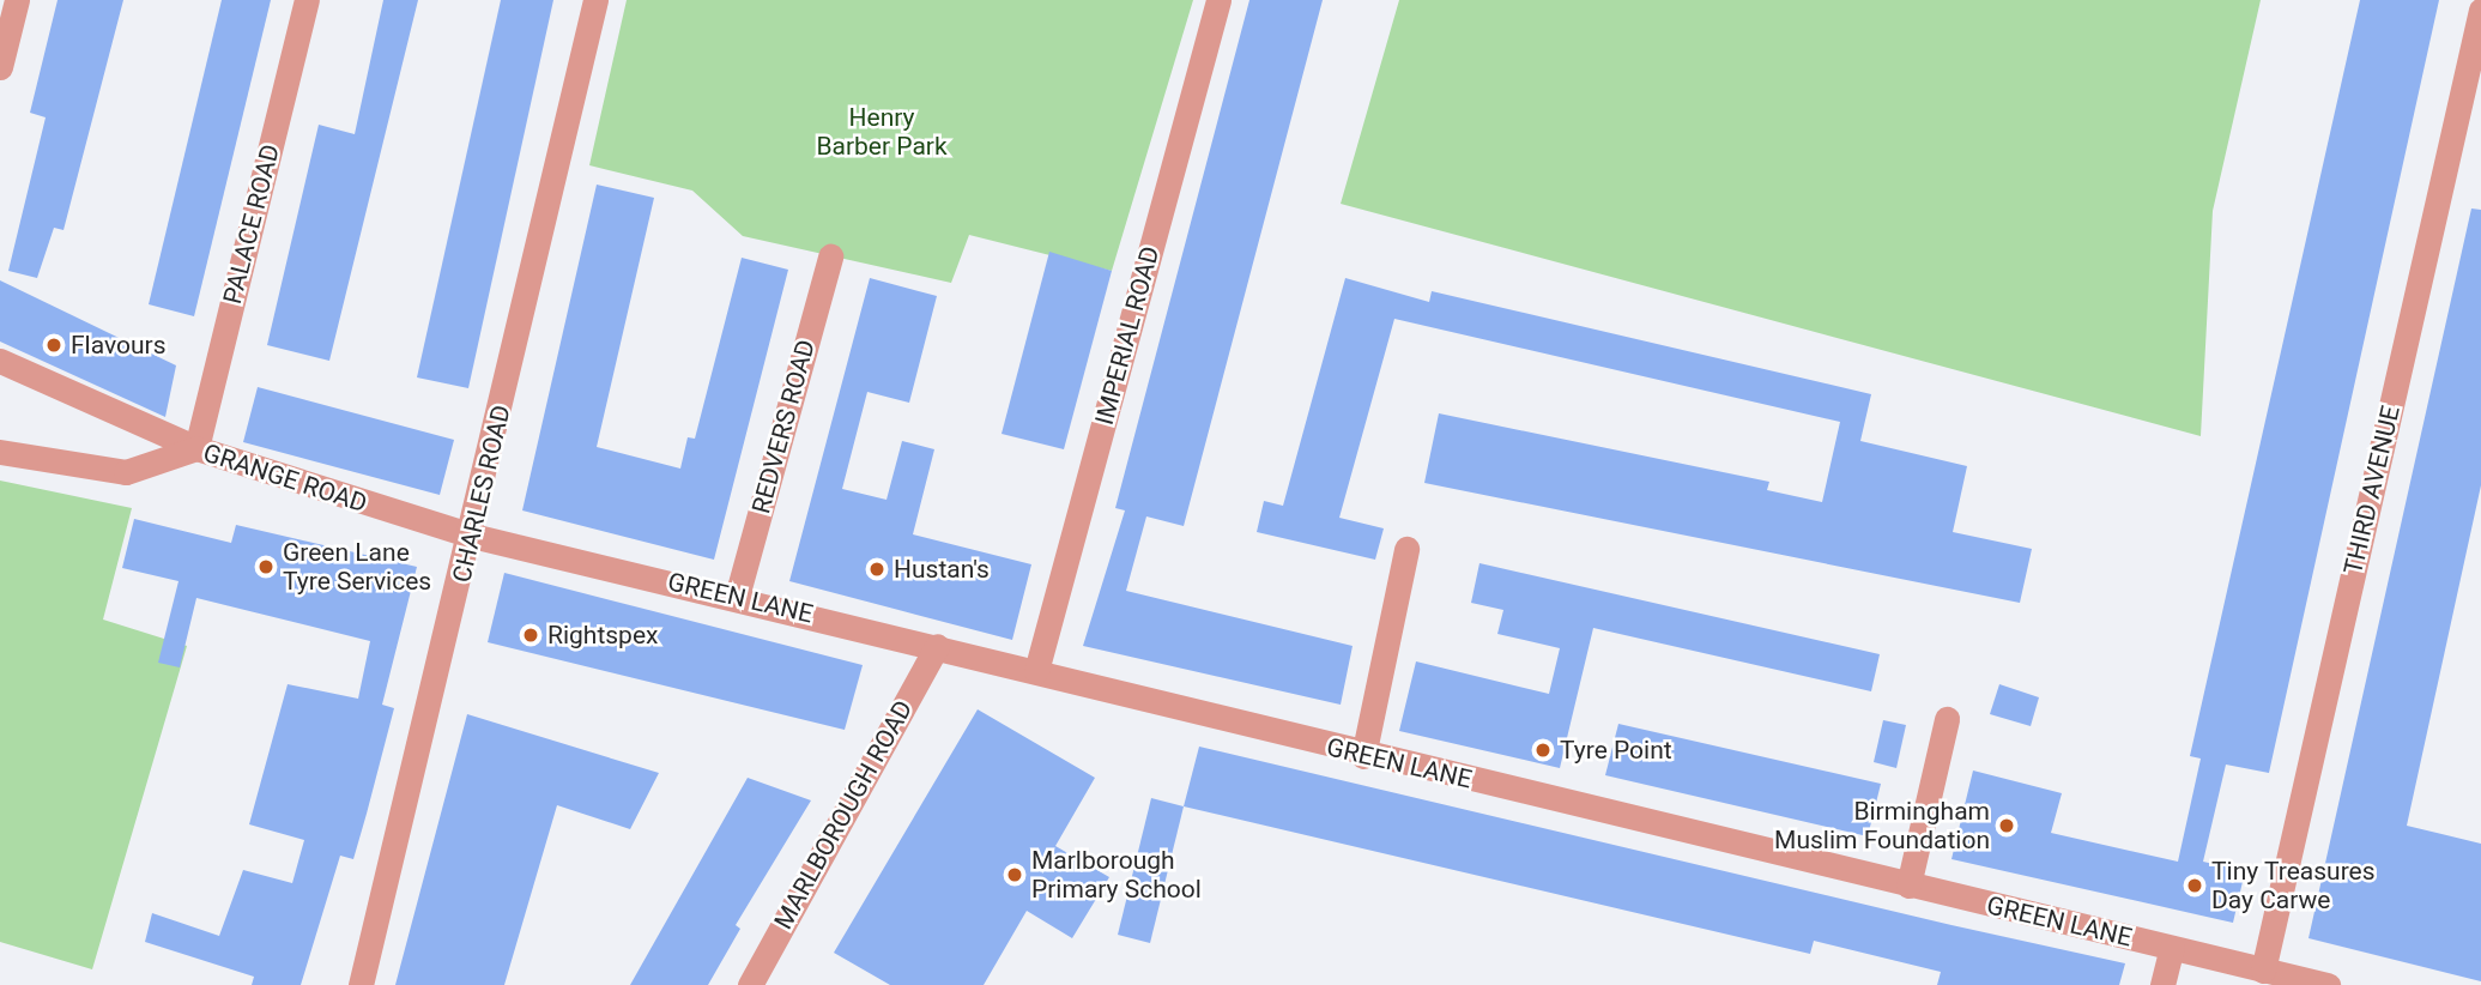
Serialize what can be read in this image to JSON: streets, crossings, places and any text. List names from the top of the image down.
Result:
{
  "streets": {
    "street": [
      "PALACE ROAD",
      "IMPERIAL ROAD",
      "REDVERS ROAD",
      "GRANGE ROAD",
      "THIRD AVENUE",
      "CHARLES ROAD",
      "GREEN LANE",
      "MARLBOROUGH ROAD"
    ]
  },
  "crossings": [
    ["PALACE ROAD", "GRANGE ROAD"],
    ["IMPERIAL ROAD", "GREEN LANE"],
    ["REDVERS ROAD", "GREEN LANE"],
    ["GRANGE ROAD", "CHARLES ROAD"],
    ["GRANGE ROAD", "GREEN LANE"],
    ["THIRD AVENUE", "GREEN LANE"],
    ["CHARLES ROAD", "GREEN LANE"],
    ["GREEN LANE", "MARLBOROUGH ROAD"]
  ],
  "parks": ["Henry Barber Park"],
  "places": [
    "Flavours",
    "Green Lane Tyre Services",
    "Hustan's",
    "Rightspex",
    "Tyre Point",
    "Birmingham Muslim Foundation",
    "Marlborough Primary School",
    "Tiny Treasures Day Carwe"
  ]
}
